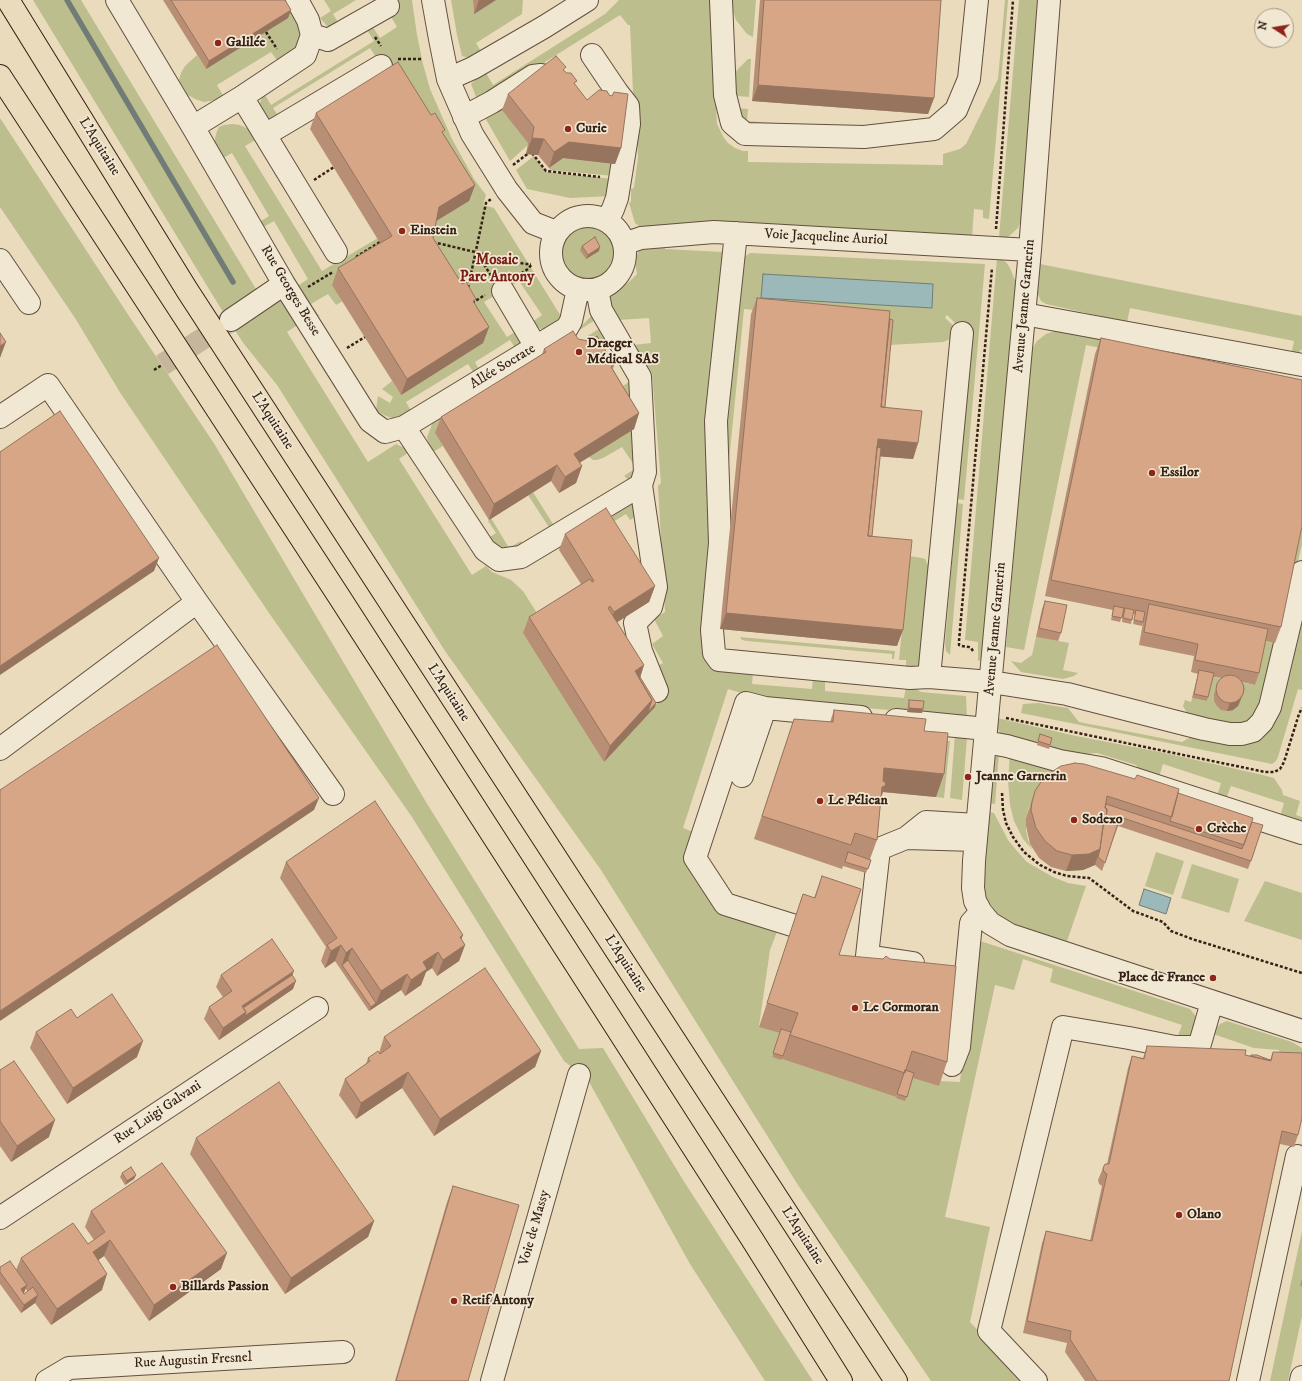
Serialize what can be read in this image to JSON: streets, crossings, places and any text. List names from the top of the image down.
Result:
{
  "streets": {
    "highway": ["L'Aquitaine"],
    "street": [
      "Voie Jacqueline Auriol",
      "Rue Georges Besse",
      "Avenue Jeanne Garnerin",
      "Allée Socrate",
      "Rue Luigi Galvani",
      "Voie de Massy",
      "Rue Augustin Fresnel"
    ]
  },
  "crossings": [
    ["Voie Jacqueline Auriol", "Avenue Jeanne Garnerin"],
    ["Voie Jacqueline Auriol", "Allée Socrate"],
    ["Rue Georges Besse", "Allée Socrate"]
  ],
  "districts": ["Mosaic Parc Antony"],
  "places": [
    "Galilée",
    "Curie",
    "Einstein",
    "Draeger Médical SAS",
    "Essilor",
    "Jeanne Garnerin",
    "Le Pélican",
    "Sodexo",
    "Crèche",
    "Place de France",
    "Le Cormoran",
    "Olano",
    "Billards Passion",
    "Retif Antony"
  ],
  "north": "left"
}
